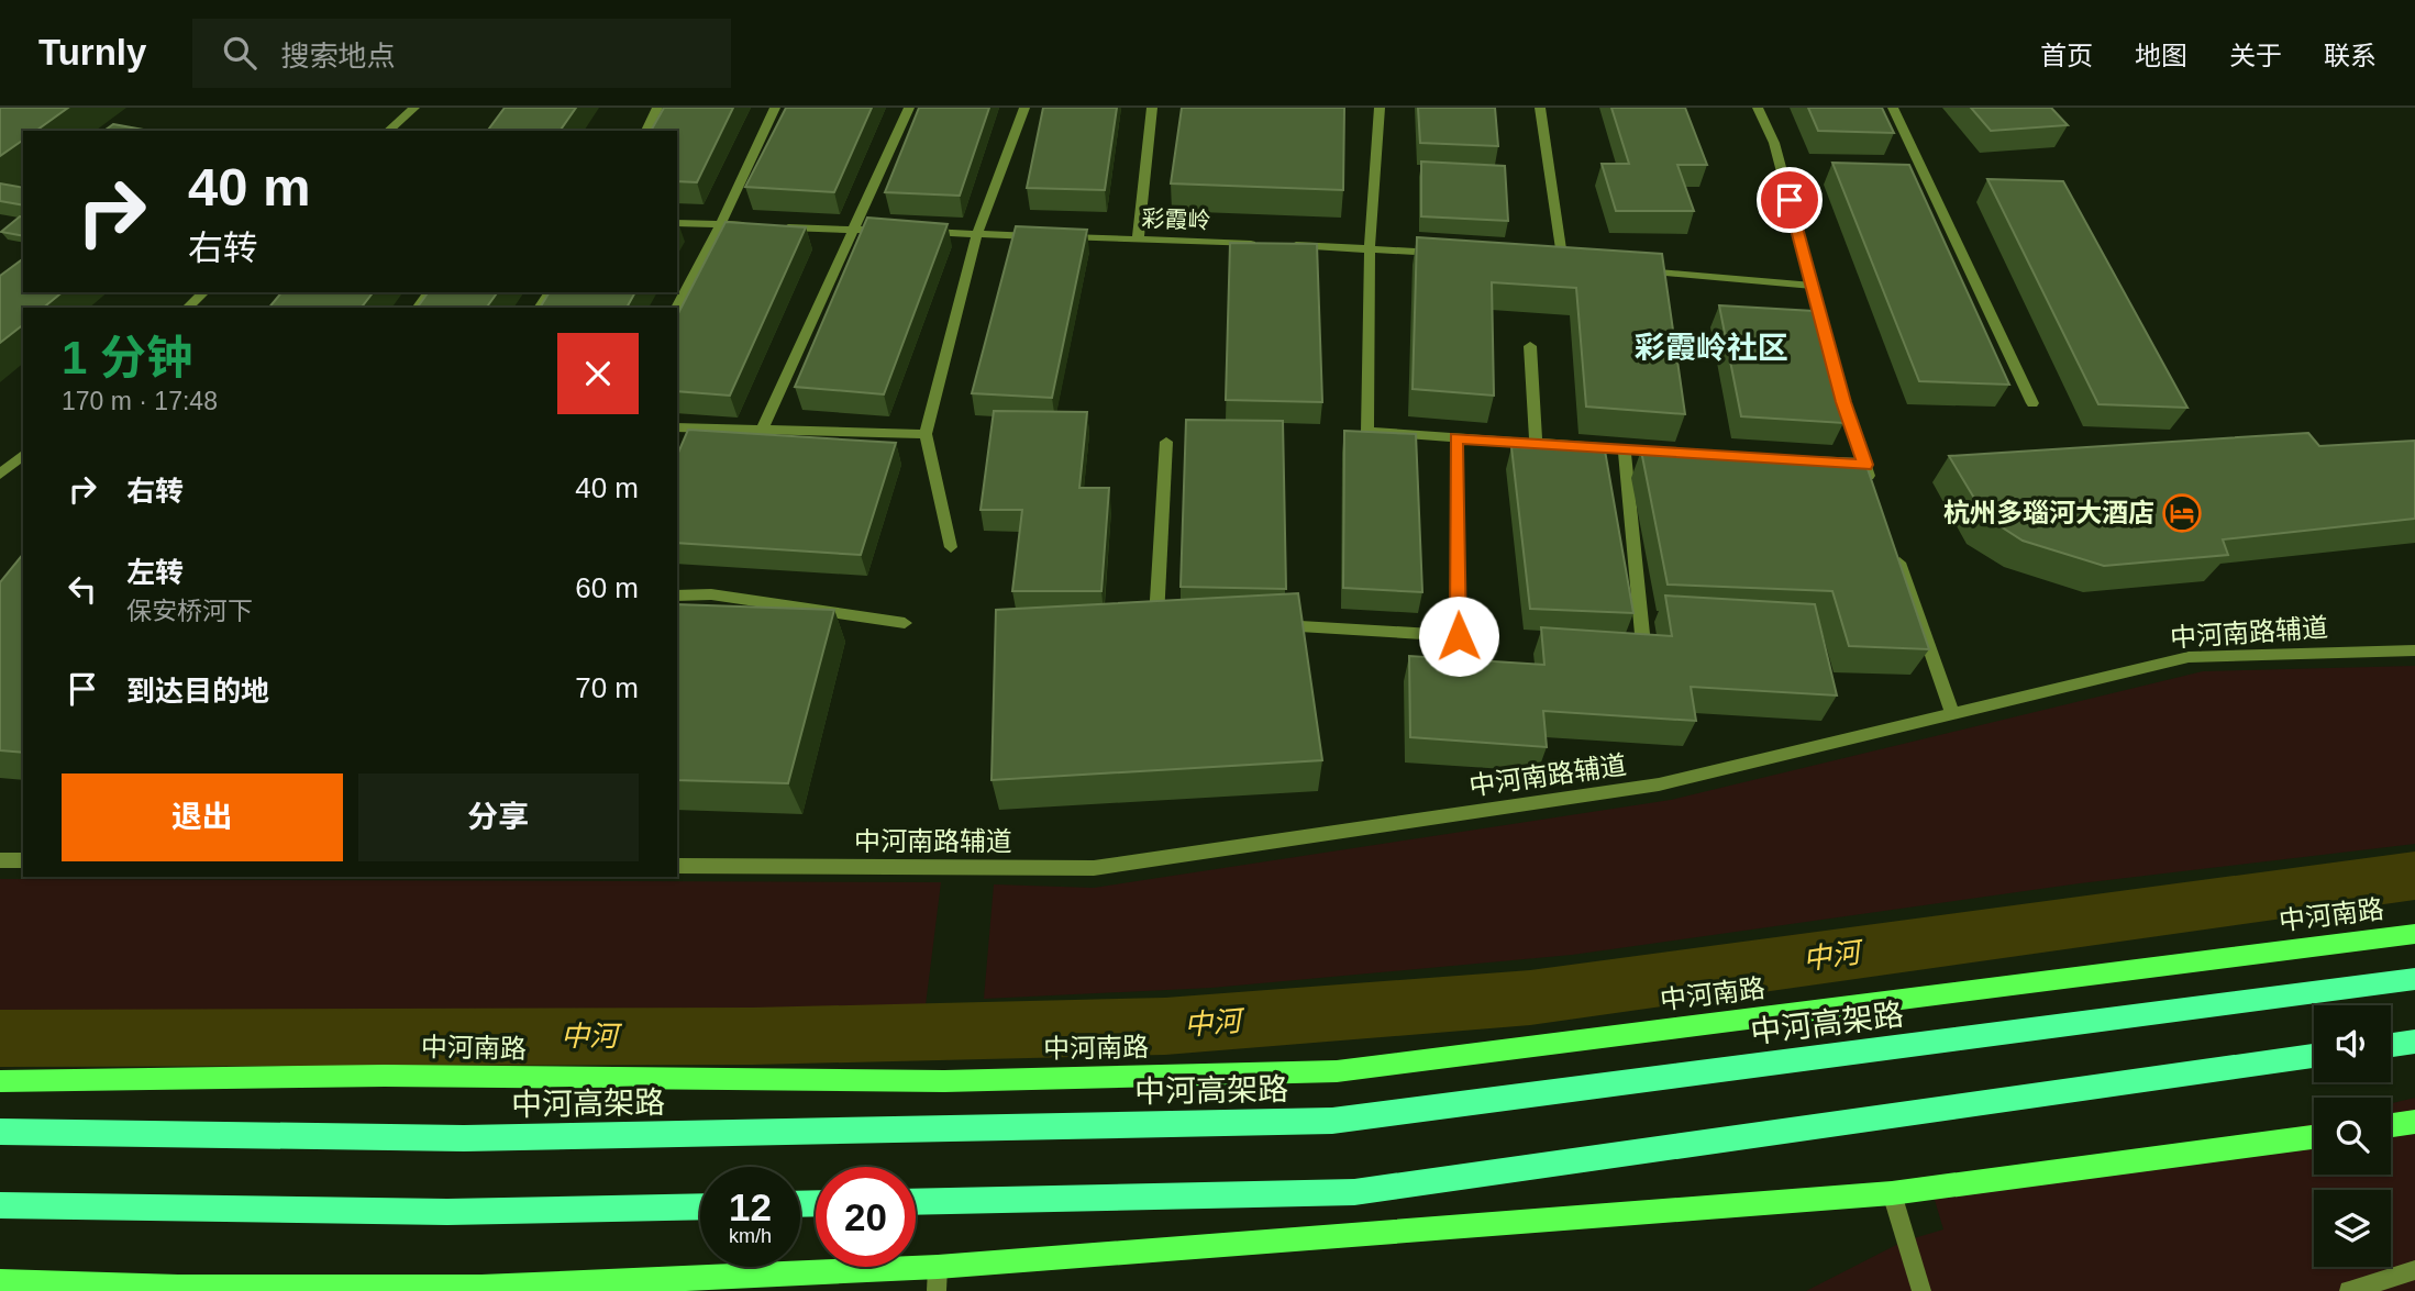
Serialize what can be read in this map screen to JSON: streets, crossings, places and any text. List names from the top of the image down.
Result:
{
  "streets": {
    "highway": ["中河高架路"],
    "main road": ["中河南路"],
    "street": ["彩霞岭", "中河南路辅道"]
  },
  "districts": ["彩霞岭社区"],
  "water": ["中河"],
  "places": {
    "hotel": ["杭州多瑙河大酒店"]
  },
  "page": {
    "header": "Turnly",
    "search": "搜索地点",
    "nav": [
      "首页",
      "地图",
      "关于",
      "联系"
    ],
    "turn": ["40 m", "右转"],
    "heading": ["1 分钟", "170 m · 17:48"],
    "list": [
      {
        "name": "右转",
        "value": "40 m"
      },
      {
        "name": "左转",
        "note": "保安桥河下",
        "value": "60 m"
      },
      {
        "name": "到达目的地",
        "value": "70 m"
      }
    ],
    "buttons": ["退出", "分享"],
    "speed": "12 km/h",
    "limit": "20"
  }
}
